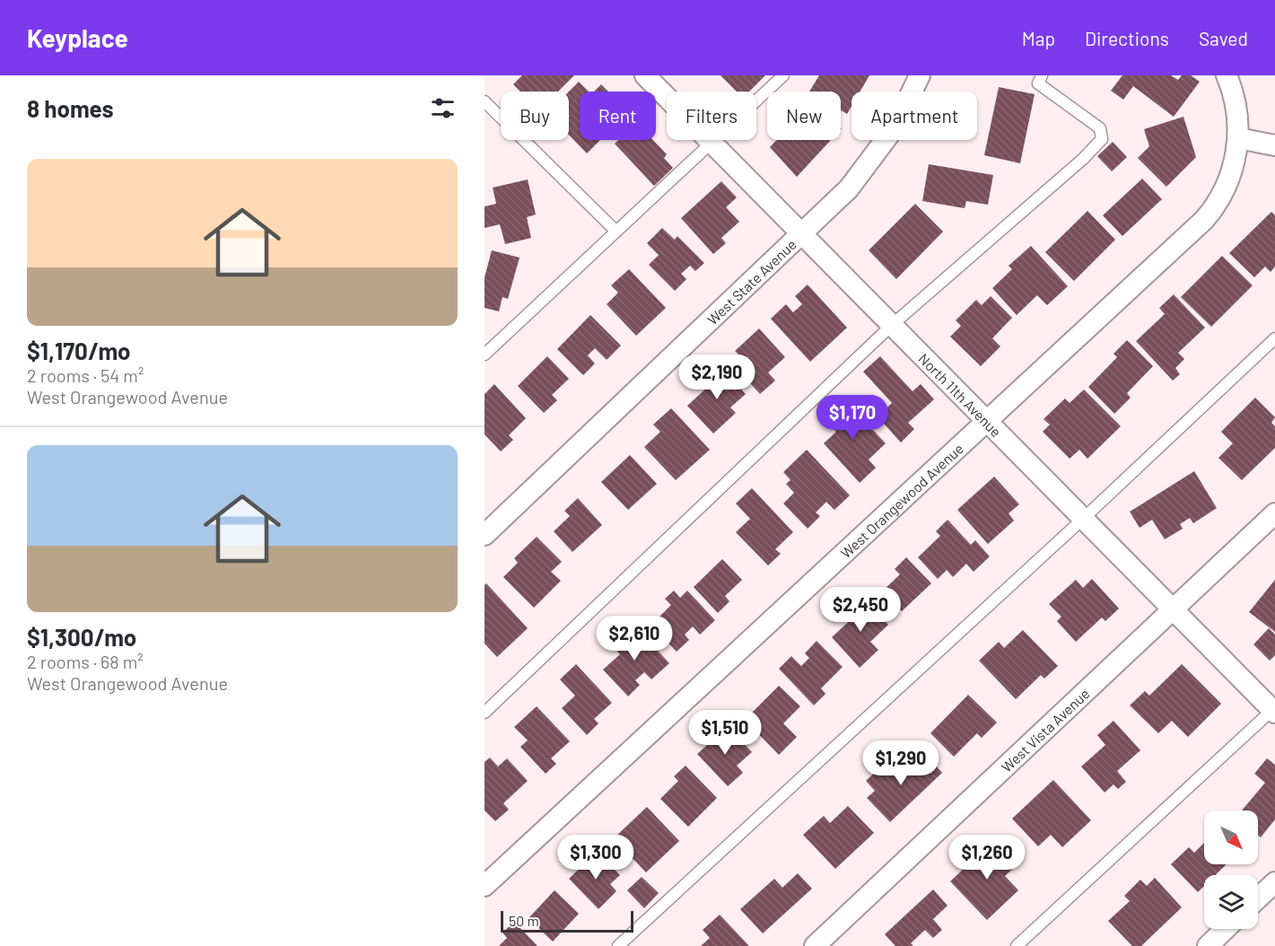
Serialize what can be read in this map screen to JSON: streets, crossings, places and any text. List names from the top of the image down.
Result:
{
  "streets": {
    "street": [
      "West State Avenue",
      "North 11th Avenue",
      "West Orangewood Avenue",
      "West Vista Avenue"
    ]
  },
  "crossings": [
    ["West State Avenue", "North 11th Avenue"],
    ["North 11th Avenue", "West Orangewood Avenue"],
    ["North 11th Avenue", "West Vista Avenue"]
  ],
  "scale_bar": "50 m",
  "north": "bottom right",
  "page": {
    "header": "Keyplace",
    "nav": ["Map", "Directions", "Saved"],
    "heading": "8 homes",
    "chip": [
      "Buy",
      "Rent",
      "Filters",
      "New",
      "Apartment"
    ],
    "list": [
      {
        "name": "$1,170/mo",
        "note": "2 rooms · 54 m² · West Orangewood Avenue"
      },
      {
        "name": "$1,300/mo",
        "note": "2 rooms · 68 m² · West Orangewood Avenue"
      }
    ],
    "price": [
      "$2,190",
      "$1,170",
      "$2,450",
      "$2,610",
      "$1,510",
      "$1,290",
      "$1,300",
      "$1,260"
    ],
    "scale": "50 m"
  }
}
